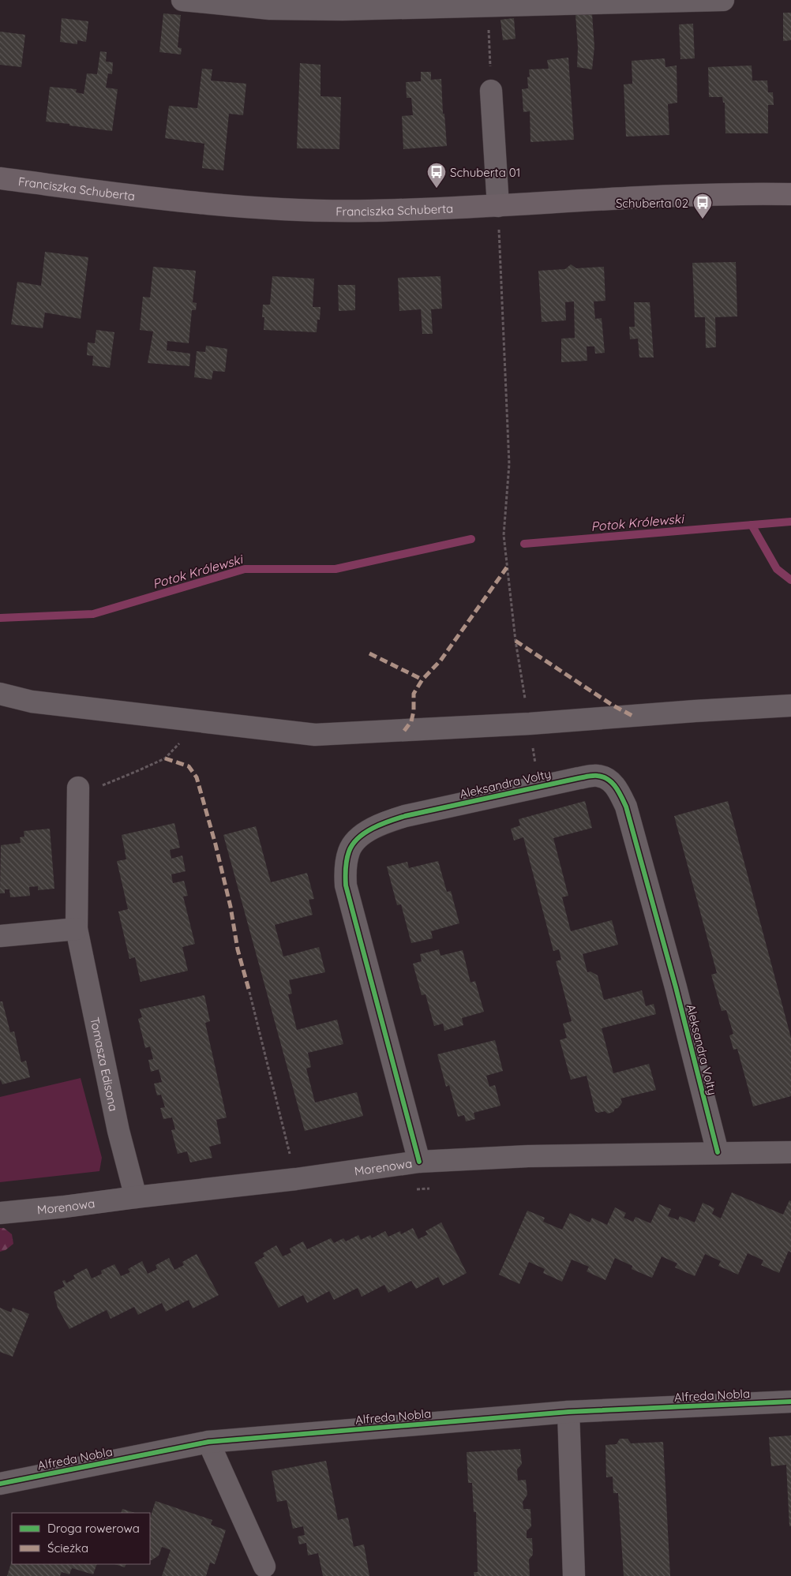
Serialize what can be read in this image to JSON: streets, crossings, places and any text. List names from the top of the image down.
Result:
{
  "streets": {
    "main road": ["Franciszka Schuberta"],
    "street": [
      "Aleksandra Volty",
      "Tomasza Edisona",
      "Morenowa",
      "Alfreda Nobla"
    ]
  },
  "crossings": [
    ["Aleksandra Volty", "Morenowa"],
    ["Tomasza Edisona", "Morenowa"]
  ],
  "water": ["Potok Królewski"],
  "places": {
    "bus stop": ["Schuberta 01", "Schuberta 02"]
  },
  "legend": ["Droga rowerowa", "Ścieżka"]
}
